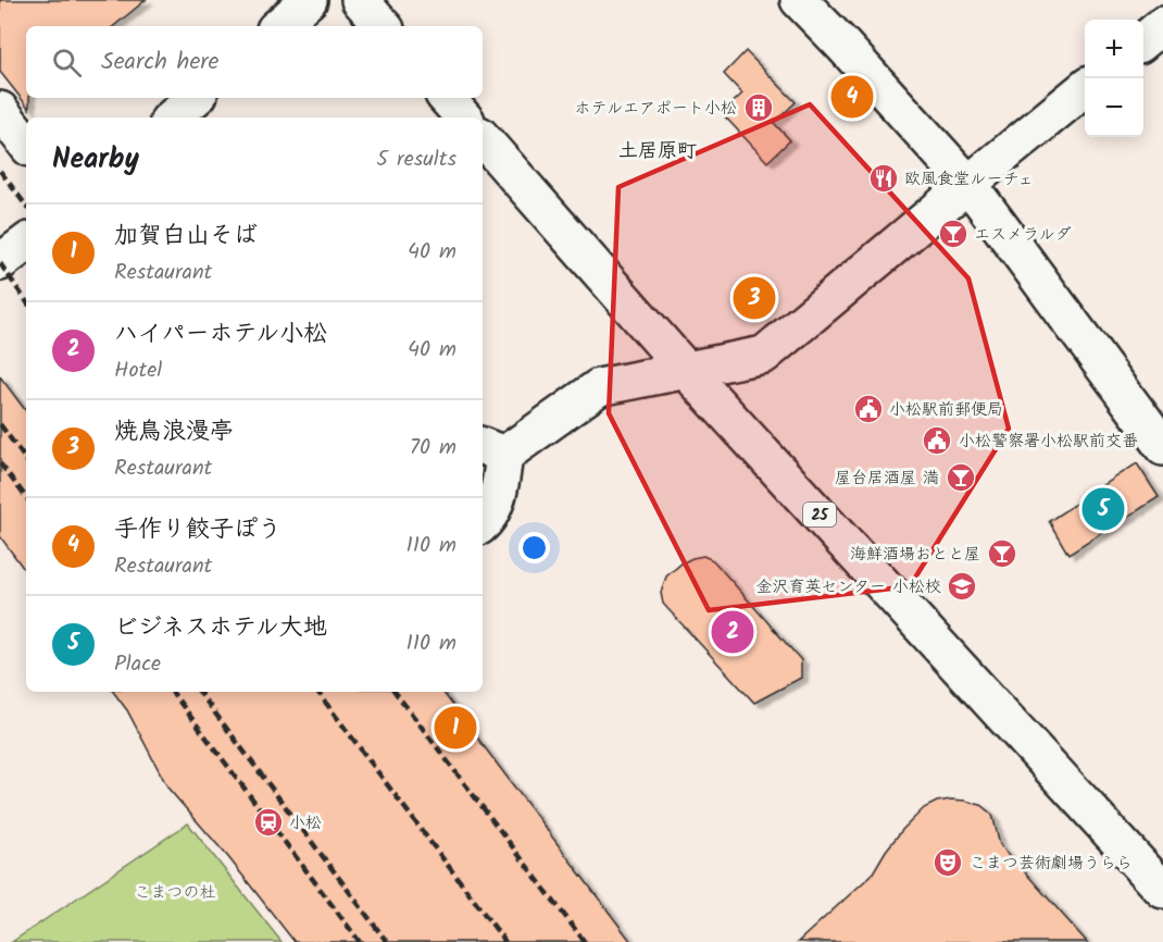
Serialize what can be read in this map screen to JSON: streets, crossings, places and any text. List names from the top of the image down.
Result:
{
  "streets": {
    "street": ["25"]
  },
  "districts": ["土居原町"],
  "parks": ["こまつの杜"],
  "places": {
    "building": ["ホテルエアポート小松"],
    "restaurant": ["欧風食堂ルーチェ"],
    "bar": ["エスメラルダ", "屋台居酒屋 満", "海鮮酒場おとと屋"],
    "public building": ["小松駅前郵便局", "小松警察署小松駅前交番"],
    "school or university": ["金沢育英センター 小松校"],
    "station": ["小松"],
    "theatre": ["こまつ芸術劇場うらら"]
  },
  "page": {
    "map_buttons": ["+", "−"],
    "search": "Search here",
    "pins": [
      "4",
      "3",
      "5",
      "2",
      "1"
    ],
    "heading": ["Nearby", "5 results"],
    "list": [
      {
        "mark": "1",
        "name": "加賀白山そば",
        "note": "Restaurant",
        "value": "40 m"
      },
      {
        "mark": "2",
        "name": "ハイパーホテル小松",
        "note": "Hotel",
        "value": "40 m"
      },
      {
        "mark": "3",
        "name": "焼鳥浪漫亭",
        "note": "Restaurant",
        "value": "70 m"
      },
      {
        "mark": "4",
        "name": "手作り餃子ぽう",
        "note": "Restaurant",
        "value": "110 m"
      },
      {
        "mark": "5",
        "name": "ビジネスホテル大地",
        "note": "Place",
        "value": "110 m"
      }
    ]
  }
}
